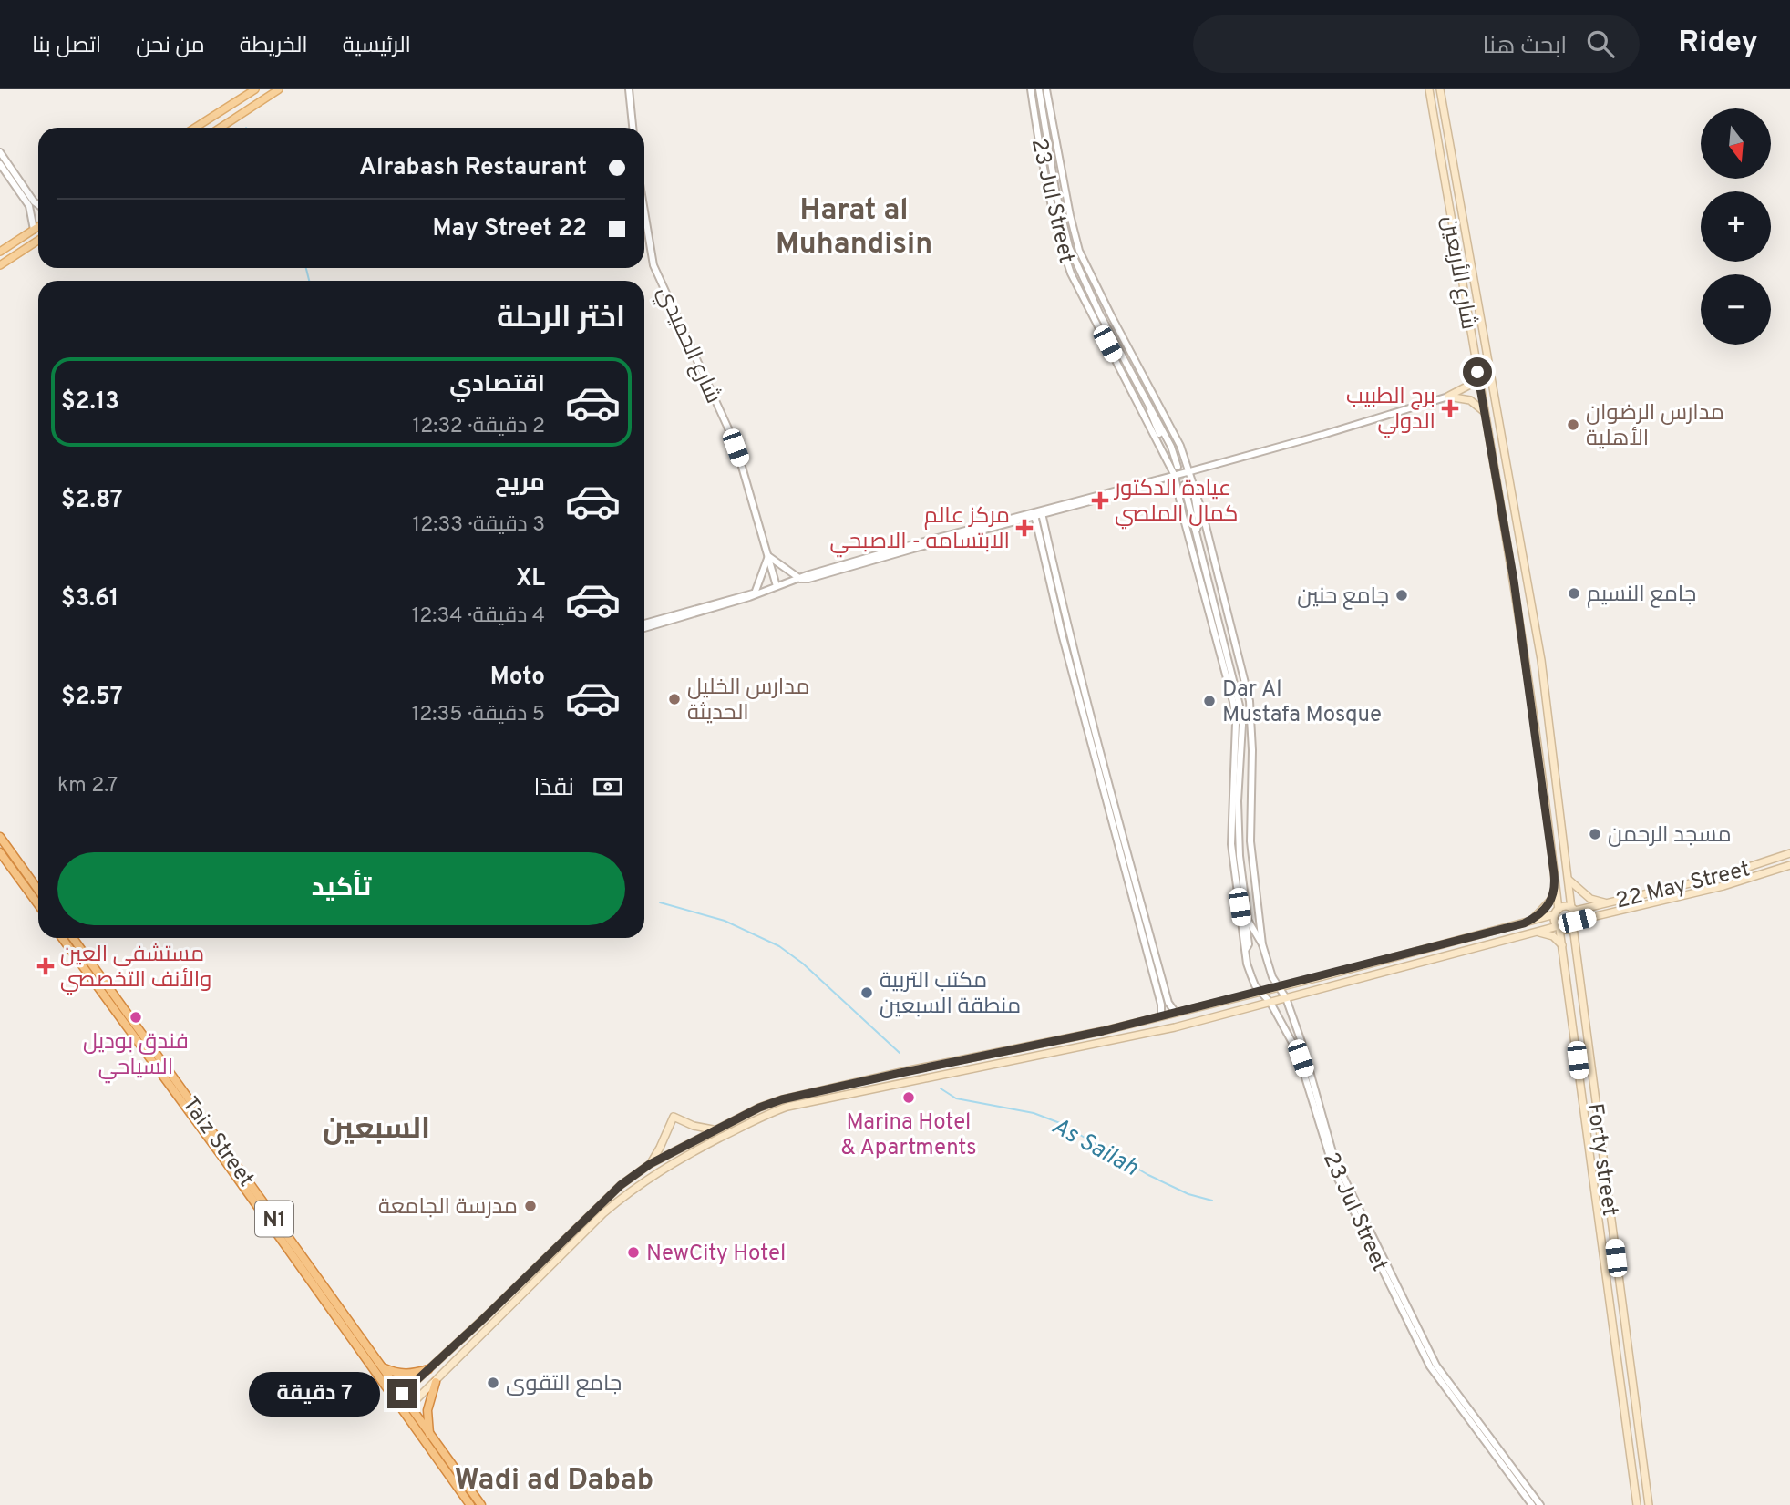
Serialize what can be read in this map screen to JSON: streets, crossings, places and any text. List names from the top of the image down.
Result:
{
  "streets": {
    "highway": ["Taiz Street", "N1"],
    "main road": ["شارع الأربعين", "22 May Street", "Forty street"],
    "street": ["23 Jul Street", "شارع الحميدي"]
  },
  "crossings": [
    ["شارع الأربعين", "22 May Street"],
    ["شارع الأربعين", "Forty street"],
    ["22 May Street", "Forty street"]
  ],
  "districts": ["Harat al Muhandisin", "السبعين", "Wadi ad Dabab"],
  "water": ["As Sailah"],
  "places": {
    "health": [
      "برج الطبيب الدولي",
      "عيادة الدكتور كمال الملصي",
      "مركز عالم الابتسامه - الاصبحي",
      "مستشفى العين والأنف التخصصي"
    ],
    "other": [
      "مدارس الرضوان الأهلية",
      "جامع النسيم",
      "جامع حنين",
      "مدارس الخليل الحديثة",
      "Dar Al Mustafa Mosque",
      "مسجد الرحمن",
      "مكتب التربية منطقة السبعين",
      "فندق بوديل السياحي",
      "Marina Hotel & Apartments",
      "مدرسة الجامعة",
      "NewCity Hotel",
      "جامع التقوى"
    ]
  },
  "north": "bottom",
  "page": {
    "header": "Ridey",
    "search": "ابحث هنا",
    "nav": [
      "الرئيسية",
      "الخريطة",
      "من نحن",
      "اتصل بنا"
    ],
    "map_buttons": ["+", "−"],
    "banner": ["Alrabash Restaurant", "22 May Street"],
    "heading": "اختر الرحلة",
    "list": [
      {
        "name": "اقتصادي",
        "note": "2 دقيقة · 12:32",
        "value": "$2.13"
      },
      {
        "name": "مريح",
        "note": "3 دقيقة · 12:33",
        "value": "$2.87"
      },
      {
        "name": "XL",
        "note": "4 دقيقة · 12:34",
        "value": "$3.61"
      },
      {
        "name": "Moto",
        "note": "5 دقيقة · 12:35",
        "value": "$2.57"
      }
    ],
    "pay": ["نقدًا", "2.7 km"],
    "buttons": "تأكيد",
    "bubble": "7 دقيقة"
  }
}
